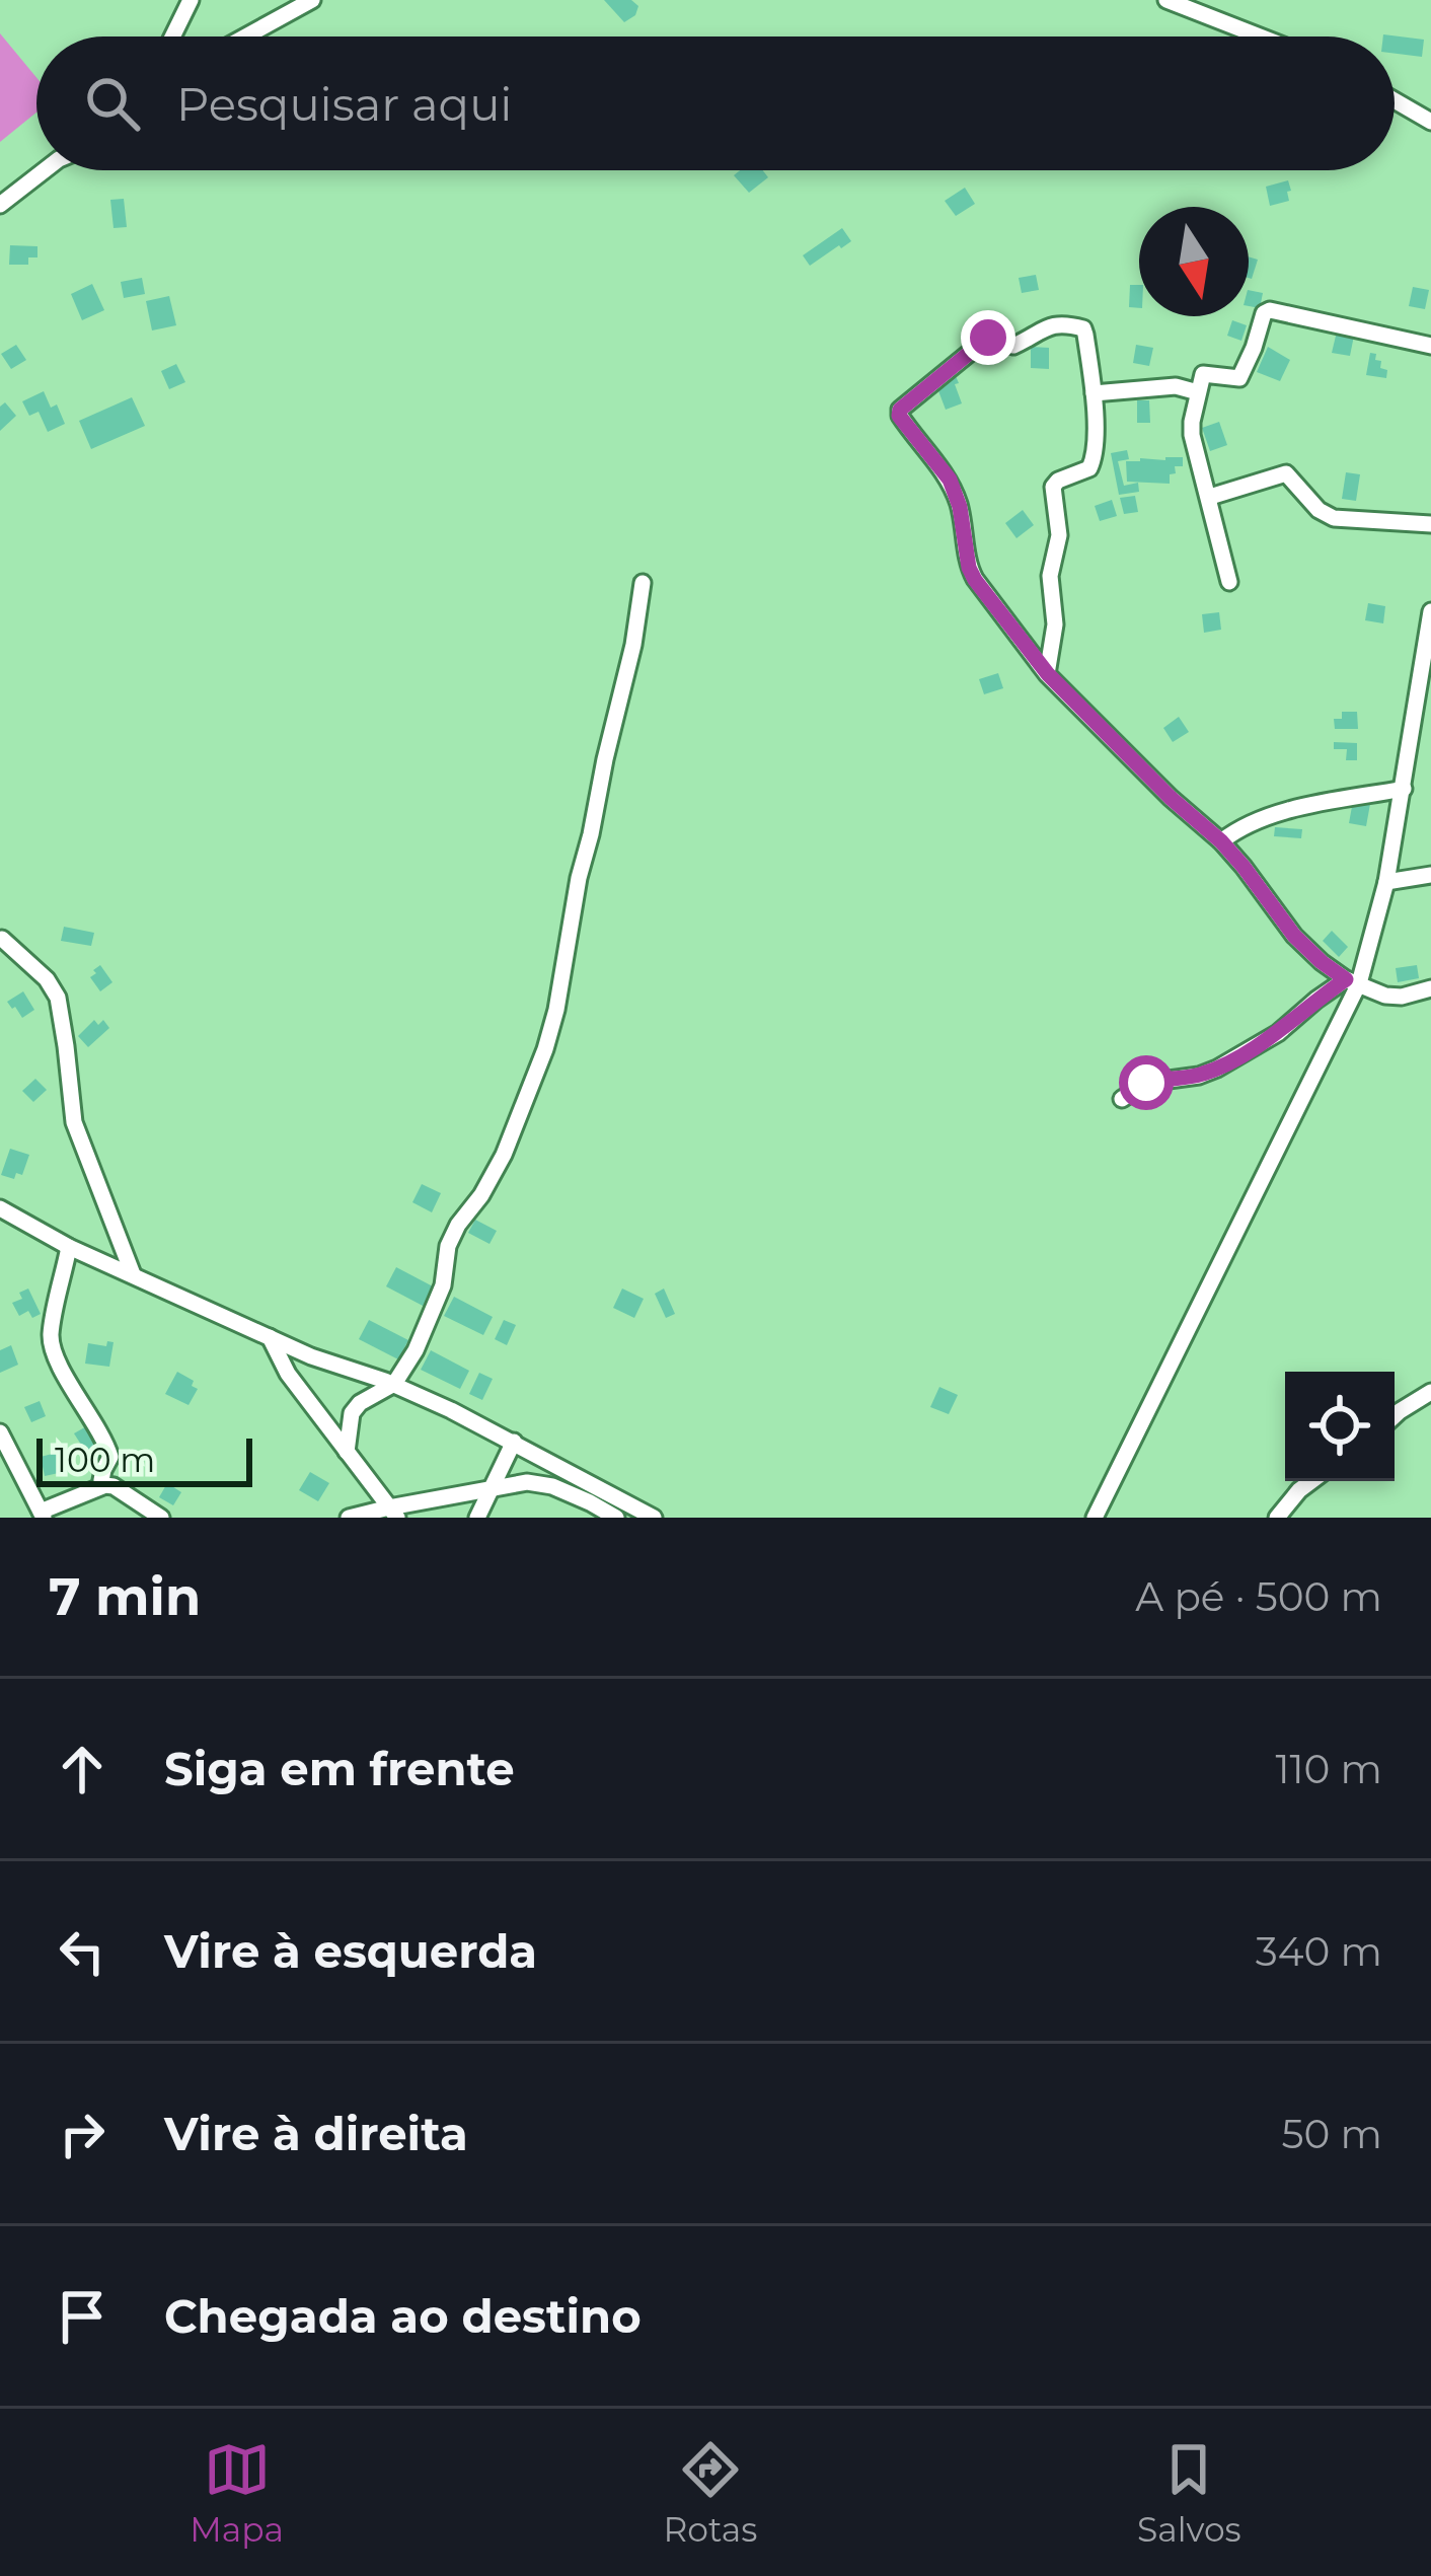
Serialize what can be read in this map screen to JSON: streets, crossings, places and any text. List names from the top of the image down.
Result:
{
  "scale_bar": "100 m",
  "north": "bottom",
  "page": {
    "search": "Pesquisar aqui",
    "scale": "100 m",
    "heading": ["7 min", "A pé · 500 m"],
    "list": [
      ["Siga em frente", "110 m"],
      ["Vire à esquerda", "340 m"],
      ["Vire à direita", "50 m"],
      "Chegada ao destino"
    ],
    "nav": ["Mapa", "Rotas", "Salvos"]
  }
}
